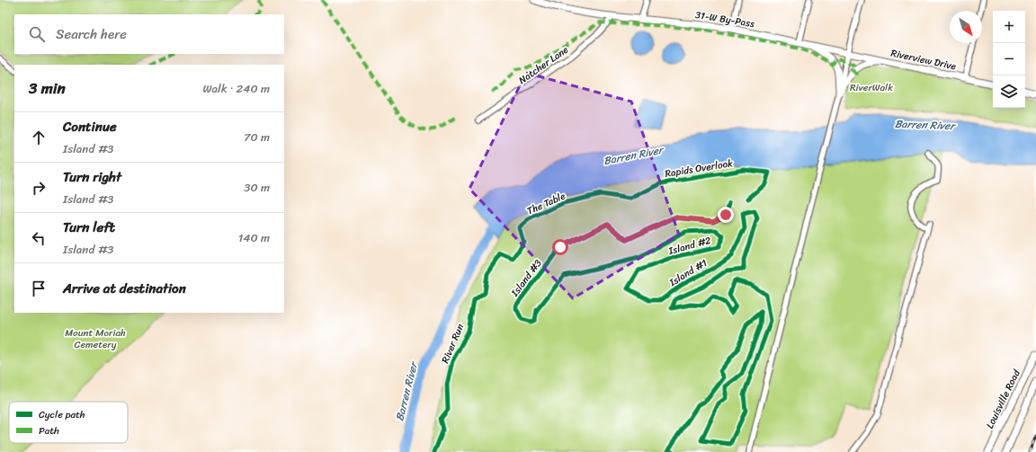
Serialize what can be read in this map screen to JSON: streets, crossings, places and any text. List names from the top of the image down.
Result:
{
  "streets": {
    "main road": ["31-W By-Pass", "Riverview Drive", "Louisville Road"],
    "street": ["Natcher Lane"],
    "cycle path": ["Rapids Overlook", "Island #2"]
  },
  "crossings": [
    ["31-W By-Pass", "Riverview Drive"],
    ["31-W By-Pass", "Natcher Lane"]
  ],
  "water": ["Barren River"],
  "parks": ["RiverWalk", "Mount Moriah Cemetery"],
  "legend": ["Cycle path", "Path"],
  "north": "bottom right",
  "page": {
    "map_buttons": ["+", "−"],
    "search": "Search here",
    "heading": ["3 min", "Walk · 240 m"],
    "list": [
      ["Continue", "Island #3", "70 m"],
      ["Turn right", "Island #3", "30 m"],
      ["Turn left", "Island #3", "140 m"],
      "Arrive at destination"
    ]
  }
}
